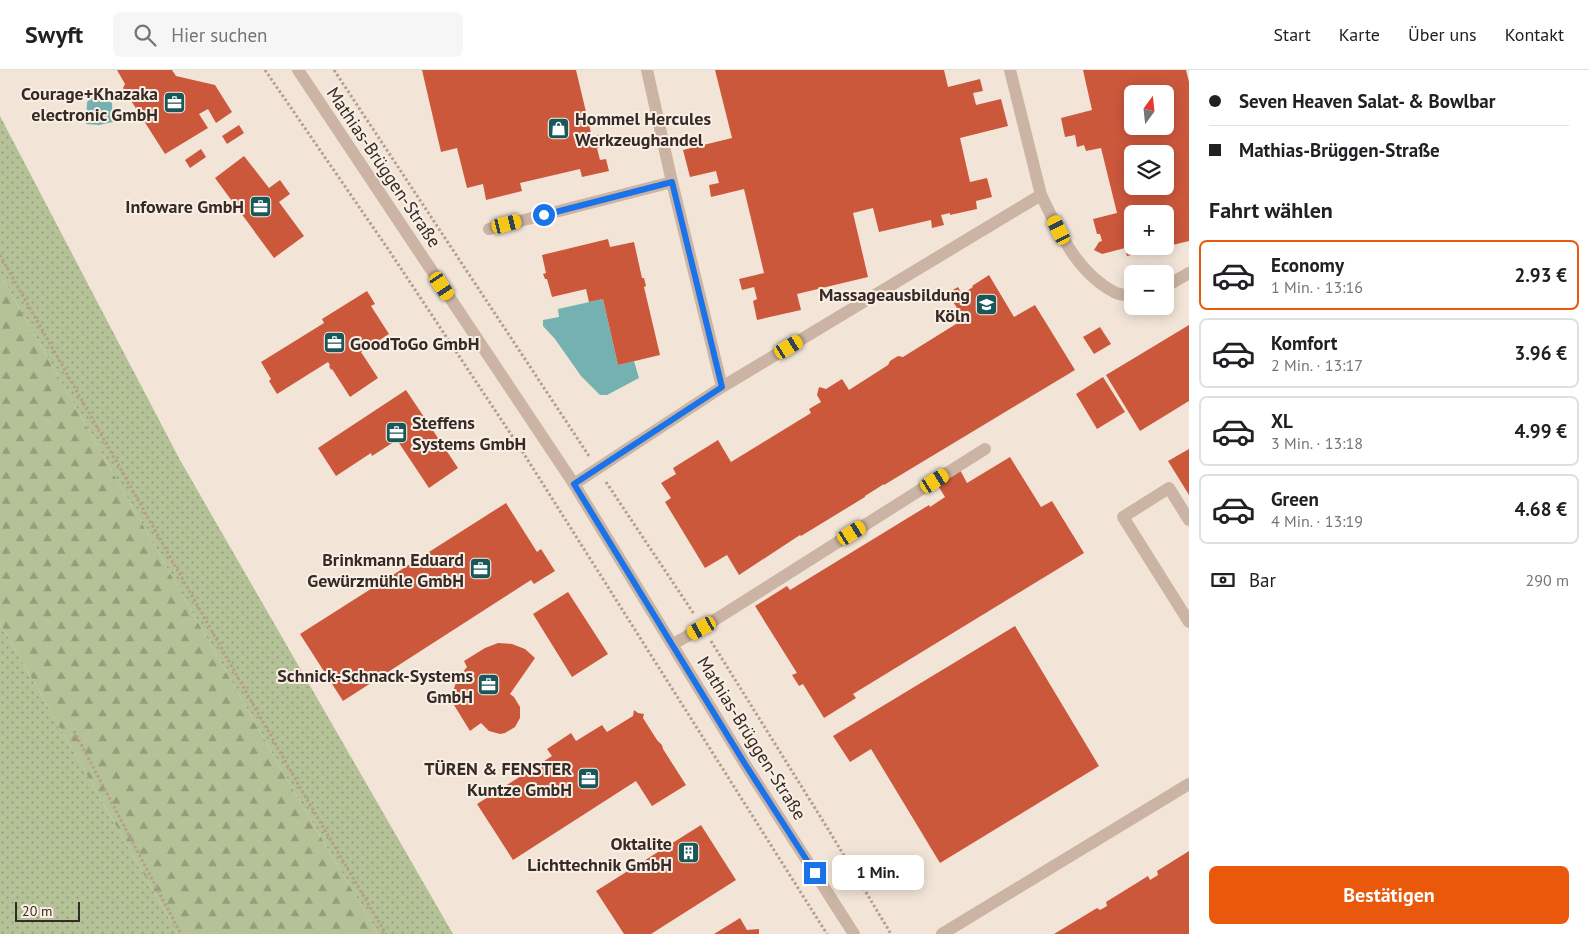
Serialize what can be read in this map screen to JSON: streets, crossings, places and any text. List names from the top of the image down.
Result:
{
  "streets": {
    "street": ["Mathias-Brüggen-Straße"]
  },
  "places": {
    "office": [
      "Courage+Khazaka electronic GmbH",
      "Infoware GmbH",
      "GoodToGo GmbH",
      "Steffens Systems GmbH",
      "Brinkmann Eduard Gewürzmühle GmbH",
      "Schnick-Schnack-Systems GmbH",
      "TÜREN & FENSTER Kuntze GmbH"
    ],
    "shop": ["Hommel Hercules Werkzeughandel"],
    "school or university": ["Massageausbildung Köln"],
    "building": ["Oktalite Lichttechnik GmbH"]
  },
  "scale_bar": "20 m",
  "north": "top",
  "page": {
    "header": "Swyft",
    "search": "Hier suchen",
    "nav": [
      "Start",
      "Karte",
      "Über uns",
      "Kontakt"
    ],
    "banner": ["Seven Heaven Salat- & Bowlbar", "Mathias-Brüggen-Straße"],
    "map_buttons": ["+", "−"],
    "heading": "Fahrt wählen",
    "list": [
      {
        "name": "Economy",
        "note": "1 Min. · 13:16",
        "value": "2.93 €"
      },
      {
        "name": "Komfort",
        "note": "2 Min. · 13:17",
        "value": "3.96 €"
      },
      {
        "name": "XL",
        "note": "3 Min. · 13:18",
        "value": "4.99 €"
      },
      {
        "name": "Green",
        "note": "4 Min. · 13:19",
        "value": "4.68 €"
      }
    ],
    "pay": ["Bar", "290 m"],
    "bubble": "1 Min.",
    "buttons": "Bestätigen",
    "scale": "20 m"
  }
}
